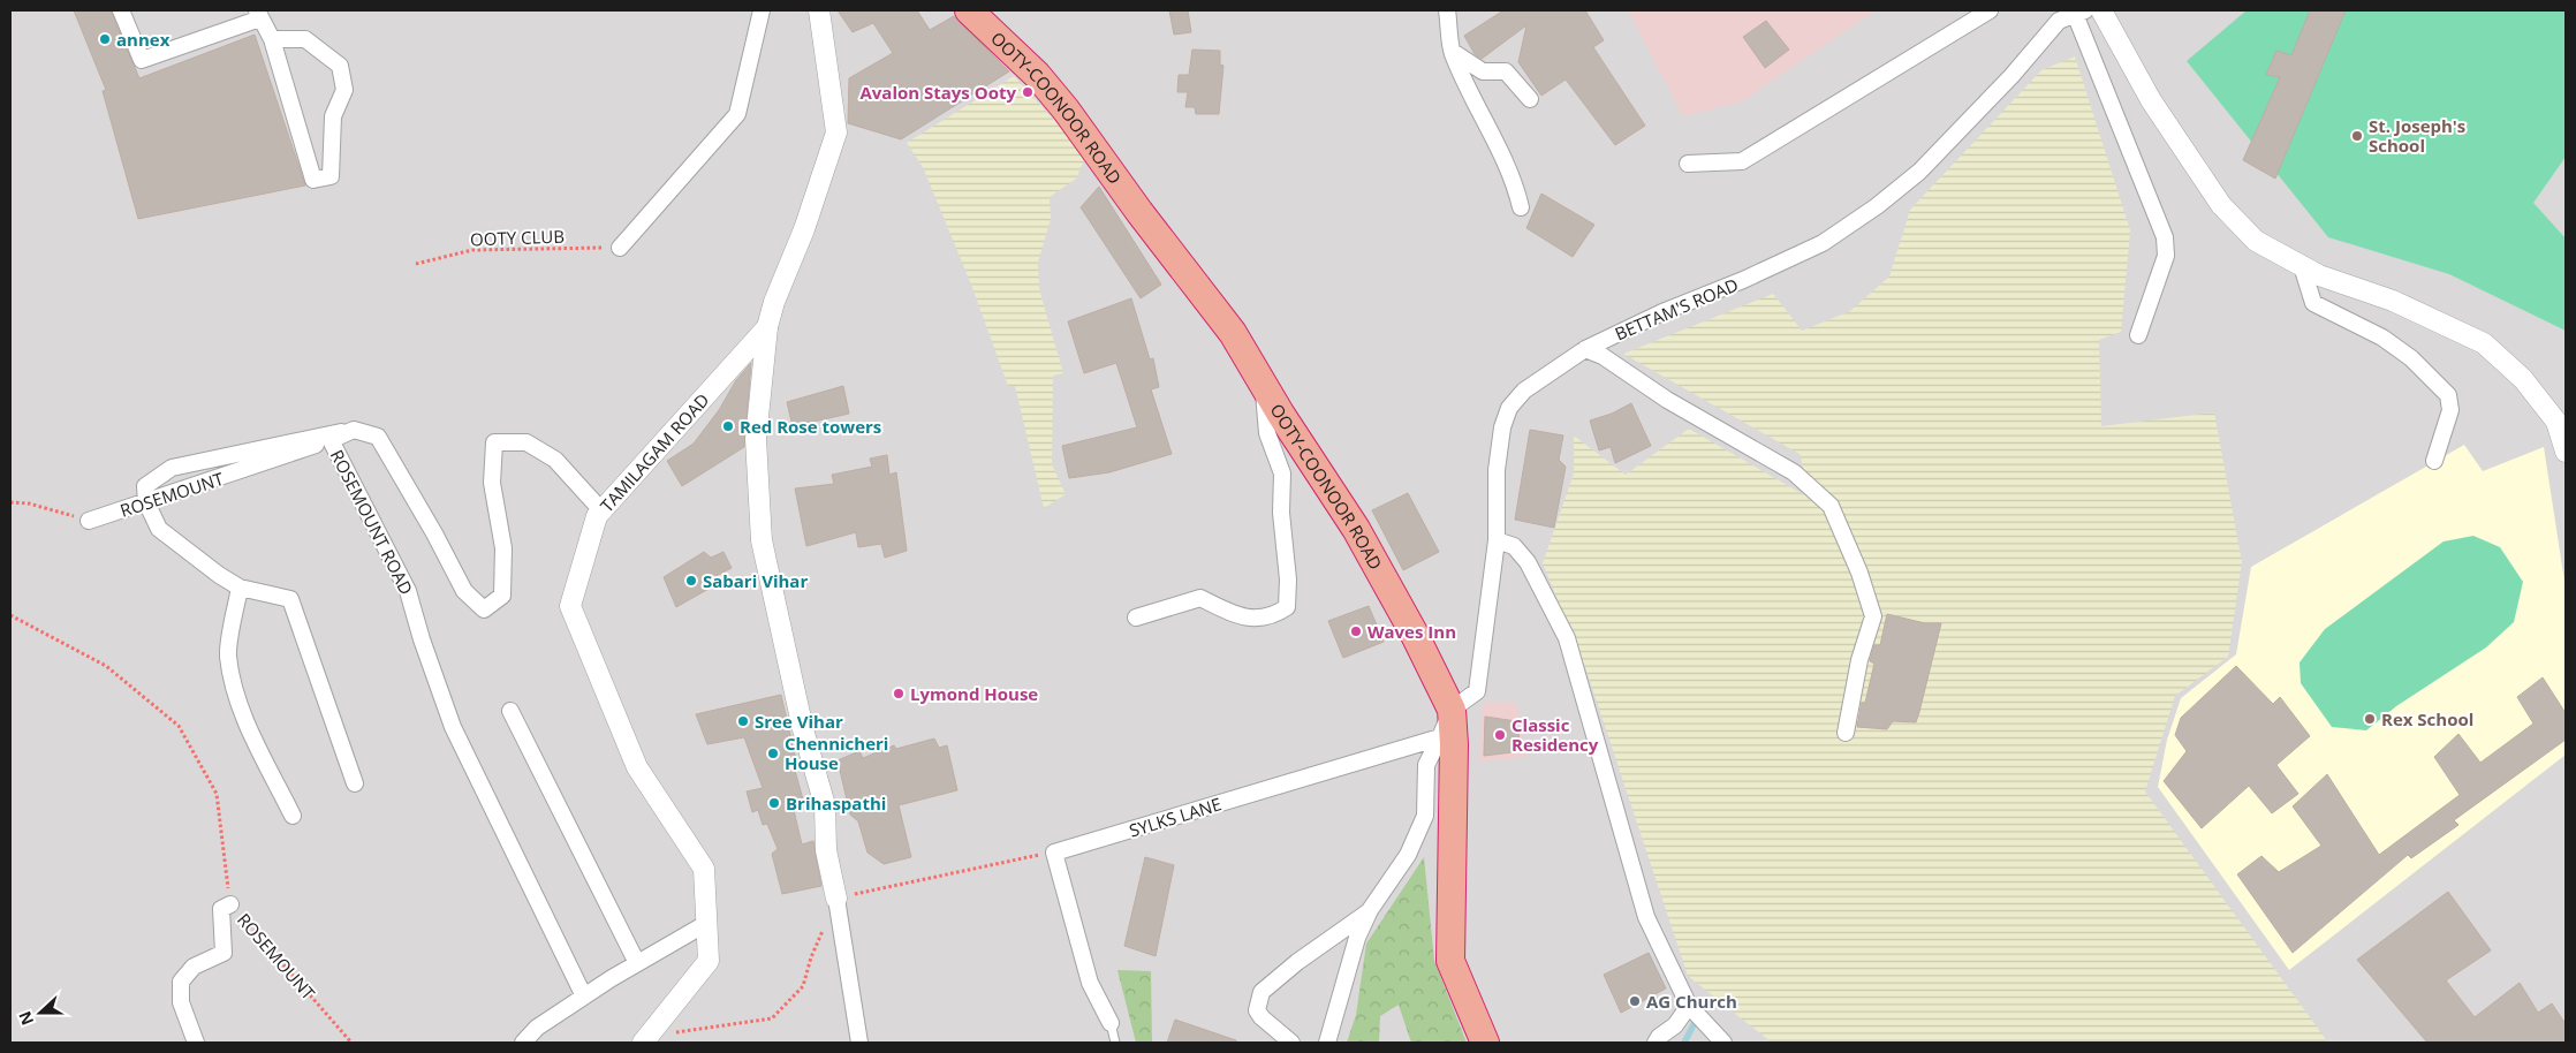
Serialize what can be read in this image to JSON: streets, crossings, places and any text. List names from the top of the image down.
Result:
{
  "streets": {
    "highway": ["OOTY-COONOOR ROAD"],
    "street": [
      "BETTAM'S ROAD",
      "TAMILAGAM ROAD",
      "ROSEMOUNT",
      "ROSEMOUNT ROAD",
      "SYLKS LANE"
    ],
    "path": ["OOTY CLUB"]
  },
  "crossings": [
    ["OOTY-COONOOR ROAD", "BETTAM'S ROAD"],
    ["TAMILAGAM ROAD", "ROSEMOUNT ROAD"],
    ["ROSEMOUNT", "ROSEMOUNT ROAD"]
  ],
  "places": [
    "annex",
    "Avalon Stays Ooty",
    "St. Joseph's School",
    "Red Rose towers",
    "Sabari Vihar",
    "Waves Inn",
    "Lymond House",
    "Rex School",
    "Sree Vihar",
    "Classic Residency",
    "Chennicheri House",
    "Brihaspathi",
    "AG Church"
  ],
  "north": "left"
}
